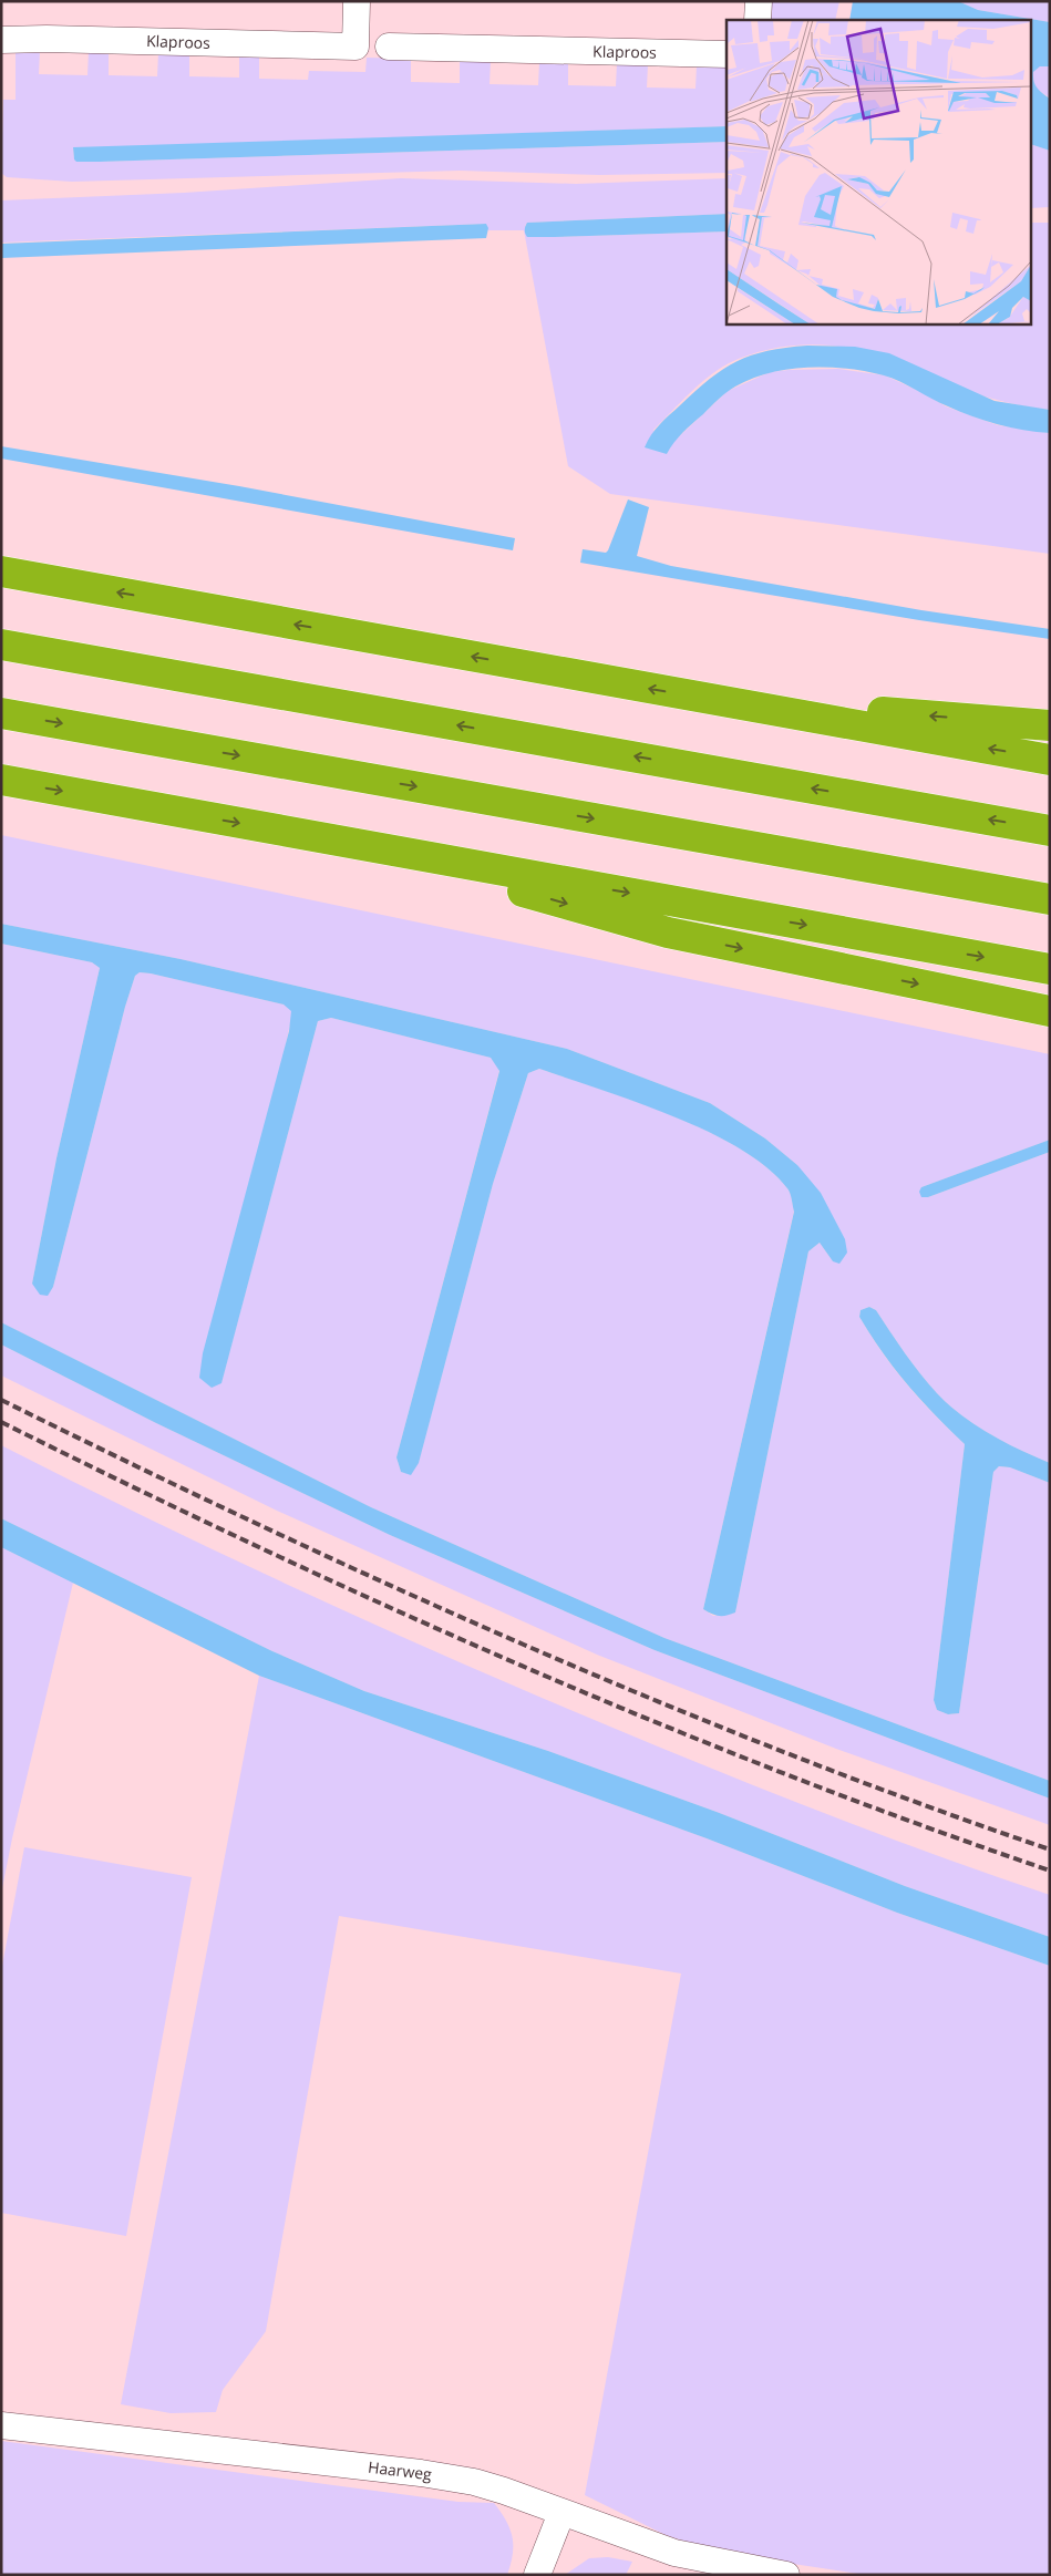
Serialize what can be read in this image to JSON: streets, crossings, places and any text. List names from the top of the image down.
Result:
{
  "streets": {
    "street": ["Klaproos", "Haarweg"]
  }
}
